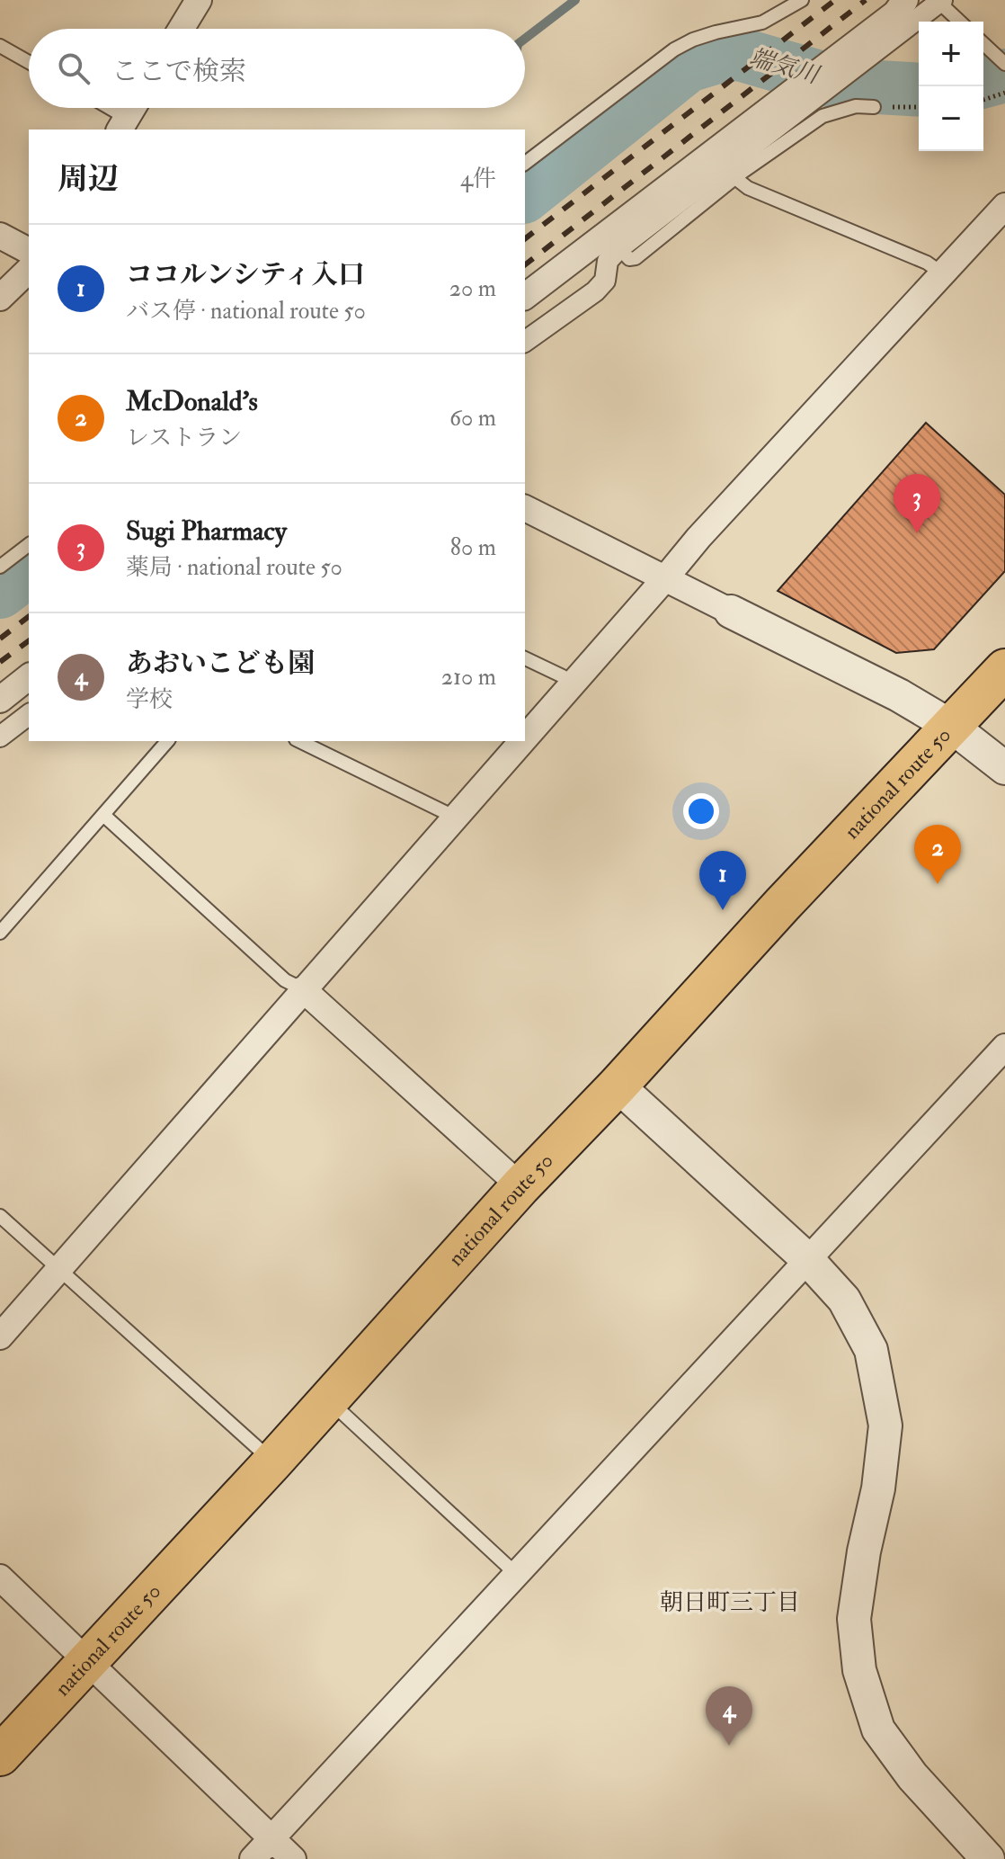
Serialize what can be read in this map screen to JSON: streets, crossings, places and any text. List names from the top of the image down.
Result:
{
  "streets": {
    "highway": ["national route 50"]
  },
  "districts": ["朝日町三丁目"],
  "water": ["端気川"],
  "page": {
    "map_buttons": ["+", "−"],
    "search": "ここで検索",
    "heading": ["周辺", "4件"],
    "list": [
      {
        "mark": "1",
        "name": "ココルンシティ入口",
        "note": "バス停 · national route 50",
        "value": "20 m"
      },
      {
        "mark": "2",
        "name": "McDonald's",
        "note": "レストラン",
        "value": "60 m"
      },
      {
        "mark": "3",
        "name": "Sugi Pharmacy",
        "note": "薬局 · national route 50",
        "value": "80 m"
      },
      {
        "mark": "4",
        "name": "あおいこども園",
        "note": "学校",
        "value": "210 m"
      }
    ],
    "pins": [
      "3",
      "2",
      "1",
      "4"
    ]
  }
}
